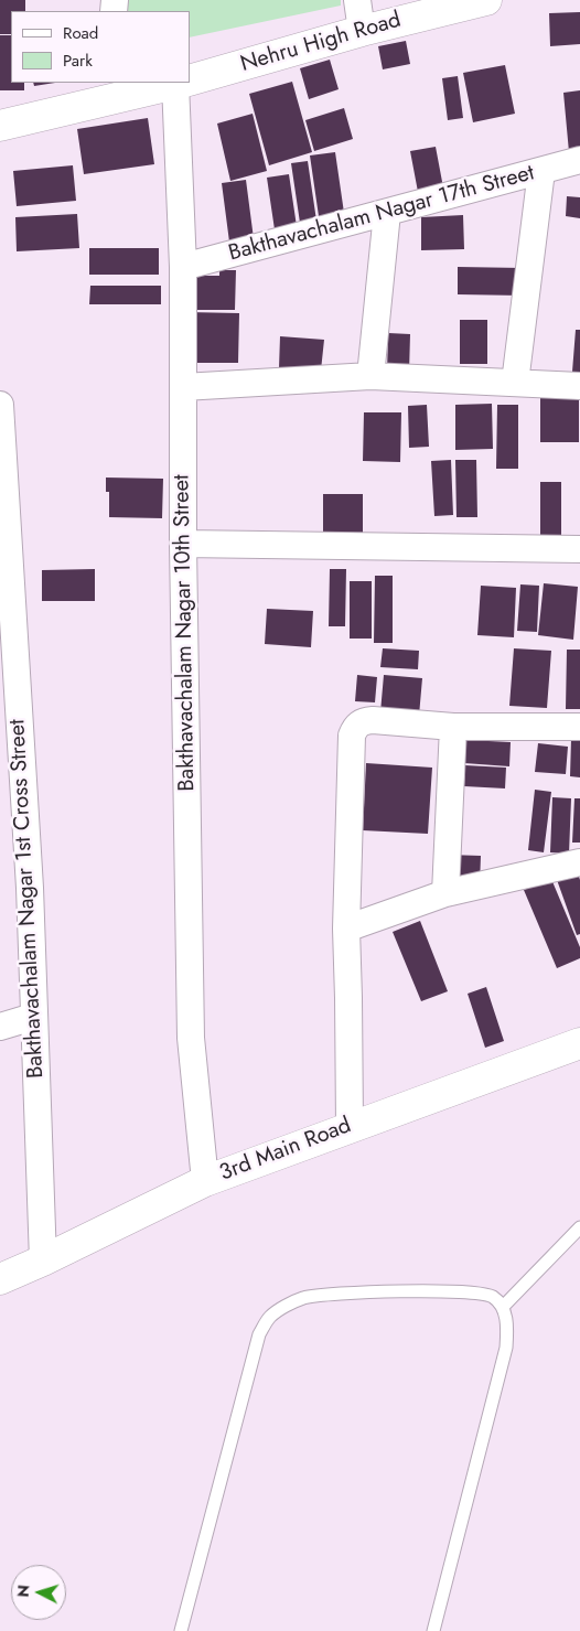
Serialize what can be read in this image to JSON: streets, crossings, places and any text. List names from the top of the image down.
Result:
{
  "streets": {
    "street": [
      "Nehru High Road",
      "Bakthavachalam Nagar 17th Street",
      "Bakthavachalam Nagar 10th Street",
      "Bakthavachalam Nagar 1st Cross Street",
      "3rd Main Road"
    ]
  },
  "crossings": [
    ["Bakthavachalam Nagar 17th Street", "Bakthavachalam Nagar 10th Street"],
    ["Bakthavachalam Nagar 10th Street", "3rd Main Road"],
    ["Bakthavachalam Nagar 1st Cross Street", "3rd Main Road"]
  ],
  "legend": ["Road", "Park"],
  "north": "left"
}
